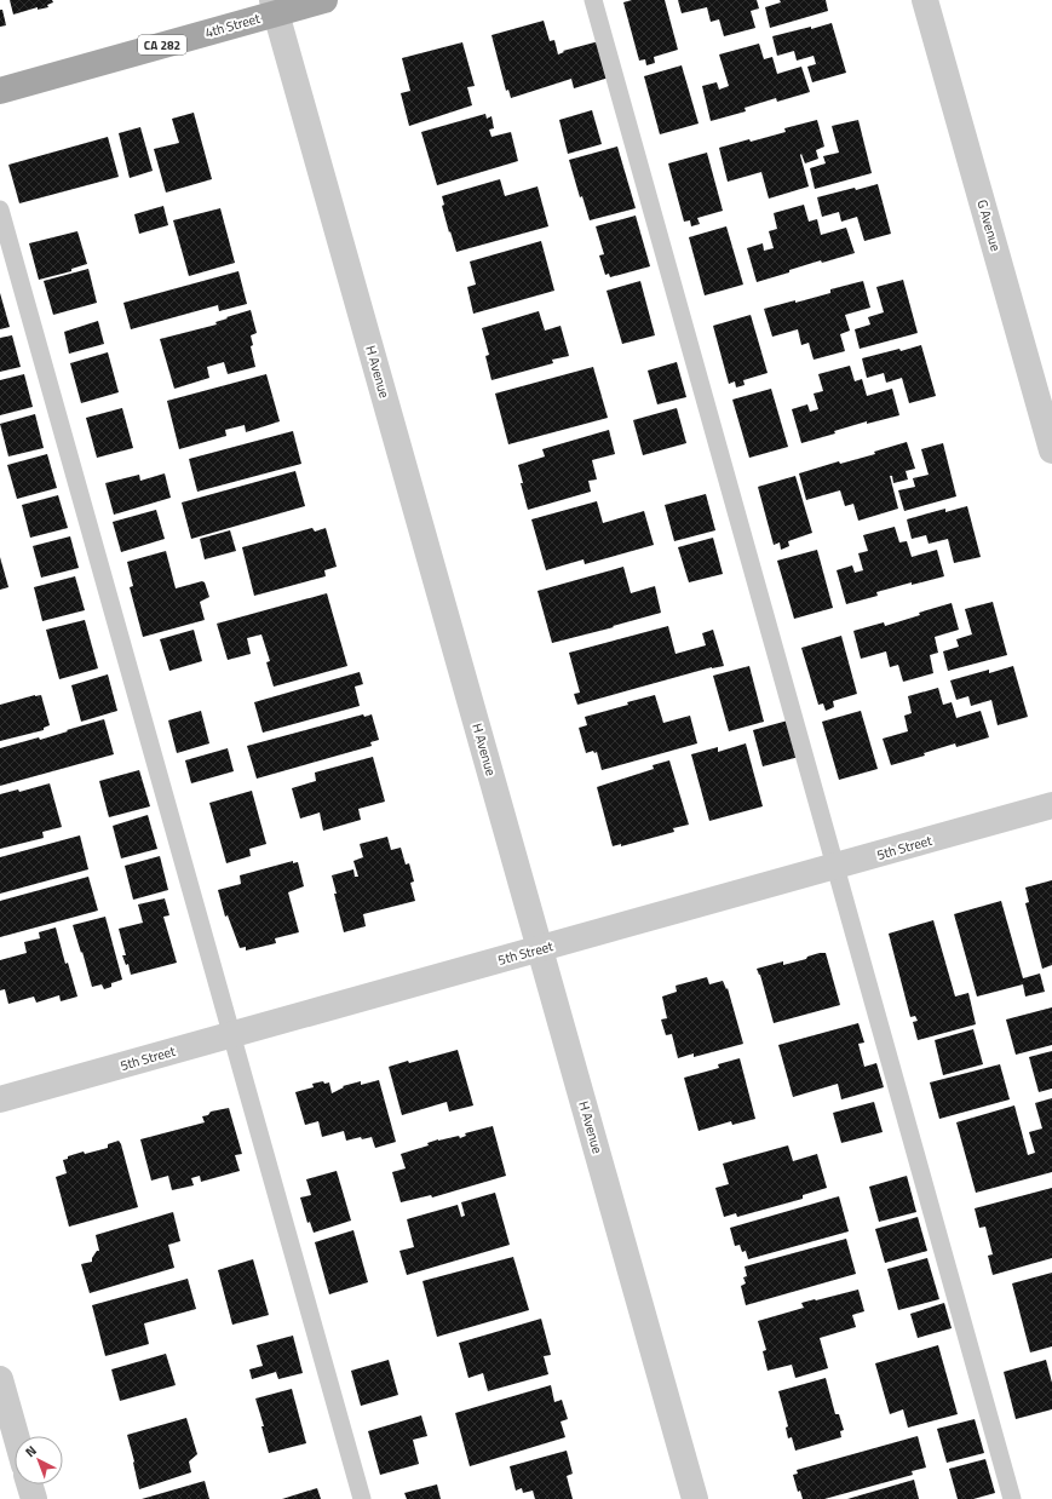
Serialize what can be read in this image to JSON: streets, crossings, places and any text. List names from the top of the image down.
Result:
{
  "streets": {
    "main road": ["4th Street", "CA 282"],
    "street": ["G Avenue", "H Avenue", "5th Street"]
  },
  "crossings": [
    ["4th Street", "H Avenue"],
    ["H Avenue", "5th Street"]
  ],
  "north": "top left"
}
